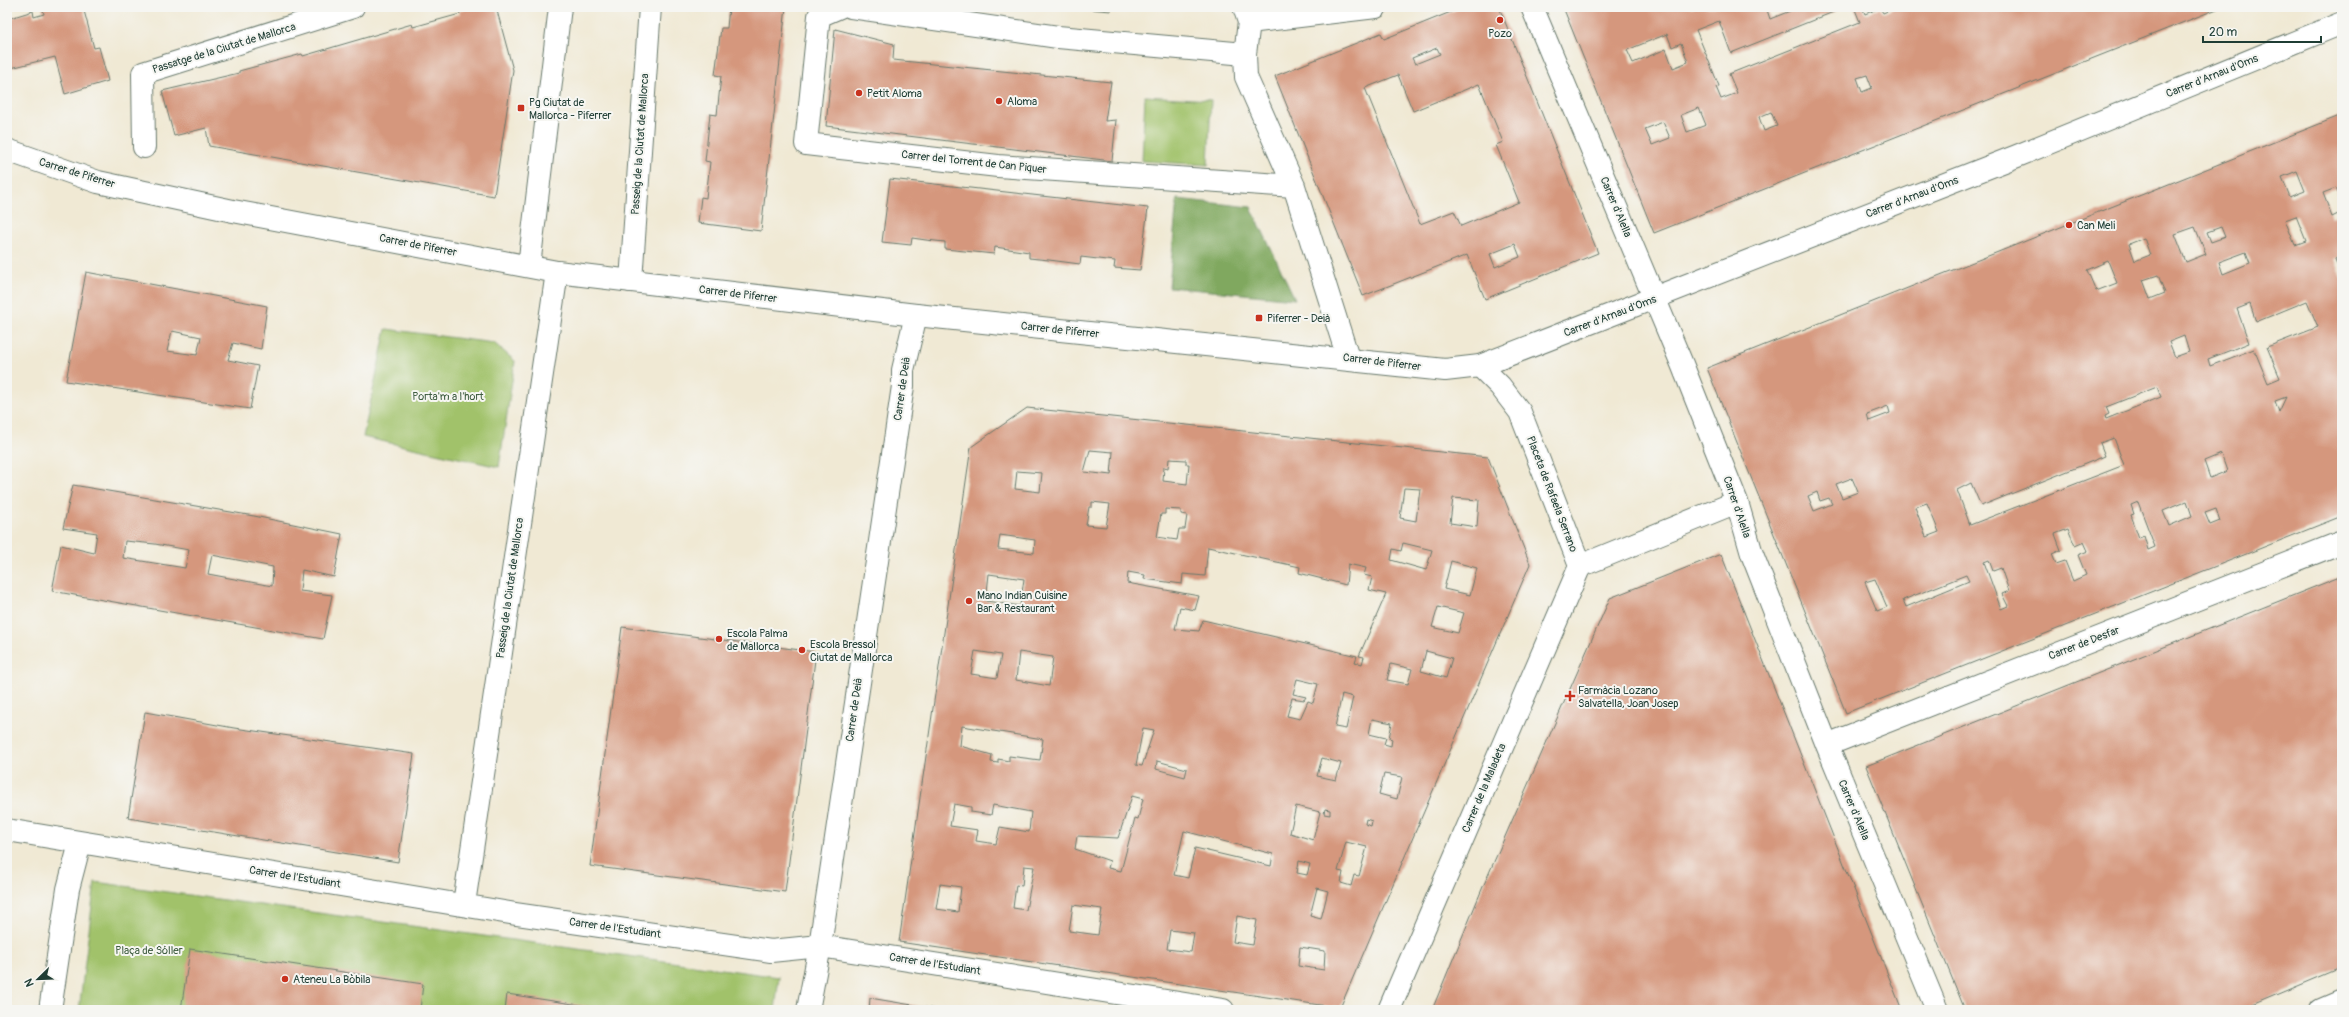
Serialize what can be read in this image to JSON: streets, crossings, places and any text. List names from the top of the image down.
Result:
{
  "streets": {
    "street": [
      "Passatge de la Ciutat de Mallorca",
      "Carrer d'Arnau d'Oms",
      "Passeig de la Ciutat de Mallorca",
      "Carrer del Torrent de Can Piquer",
      "Carrer de Piferrer",
      "Carrer d'Alella",
      "Carrer de Deià",
      "Placeta de Rafaela Serrano",
      "Carrer de Desfar",
      "Carrer de la Maladeta",
      "Carrer de l'Estudiant"
    ]
  },
  "crossings": [
    ["Carrer d'Arnau d'Oms", "Carrer de Piferrer"],
    ["Carrer d'Arnau d'Oms", "Carrer d'Alella"],
    ["Carrer d'Arnau d'Oms", "Placeta de Rafaela Serrano"],
    ["Passeig de la Ciutat de Mallorca", "Carrer de Piferrer"],
    ["Passeig de la Ciutat de Mallorca", "Carrer de l'Estudiant"],
    ["Carrer de Piferrer", "Carrer de Deià"],
    ["Carrer de Piferrer", "Placeta de Rafaela Serrano"],
    ["Carrer d'Alella", "Placeta de Rafaela Serrano"],
    ["Carrer d'Alella", "Carrer de Desfar"],
    ["Carrer de Deià", "Carrer de l'Estudiant"],
    ["Placeta de Rafaela Serrano", "Carrer de la Maladeta"]
  ],
  "parks": ["Porta'm a l'hort", "Plaça de Sóller"],
  "places": {
    "other": [
      "Pozo",
      "Petit Aloma",
      "Aloma",
      "Can Meli",
      "Mano Indian Cuisine Bar & Restaurant",
      "Escola Palma de Mallorca",
      "Escola Bressol Ciutat de Mallorca",
      "Ateneu La Bòbila"
    ],
    "transit": ["Pg Ciutat de Mallorca - Piferrer", "Piferrer - Deià"],
    "health": ["Farmàcia Lozano Salvatella, Joan Josep"]
  },
  "scale_bar": "20 m",
  "north": "bottom left"
}
